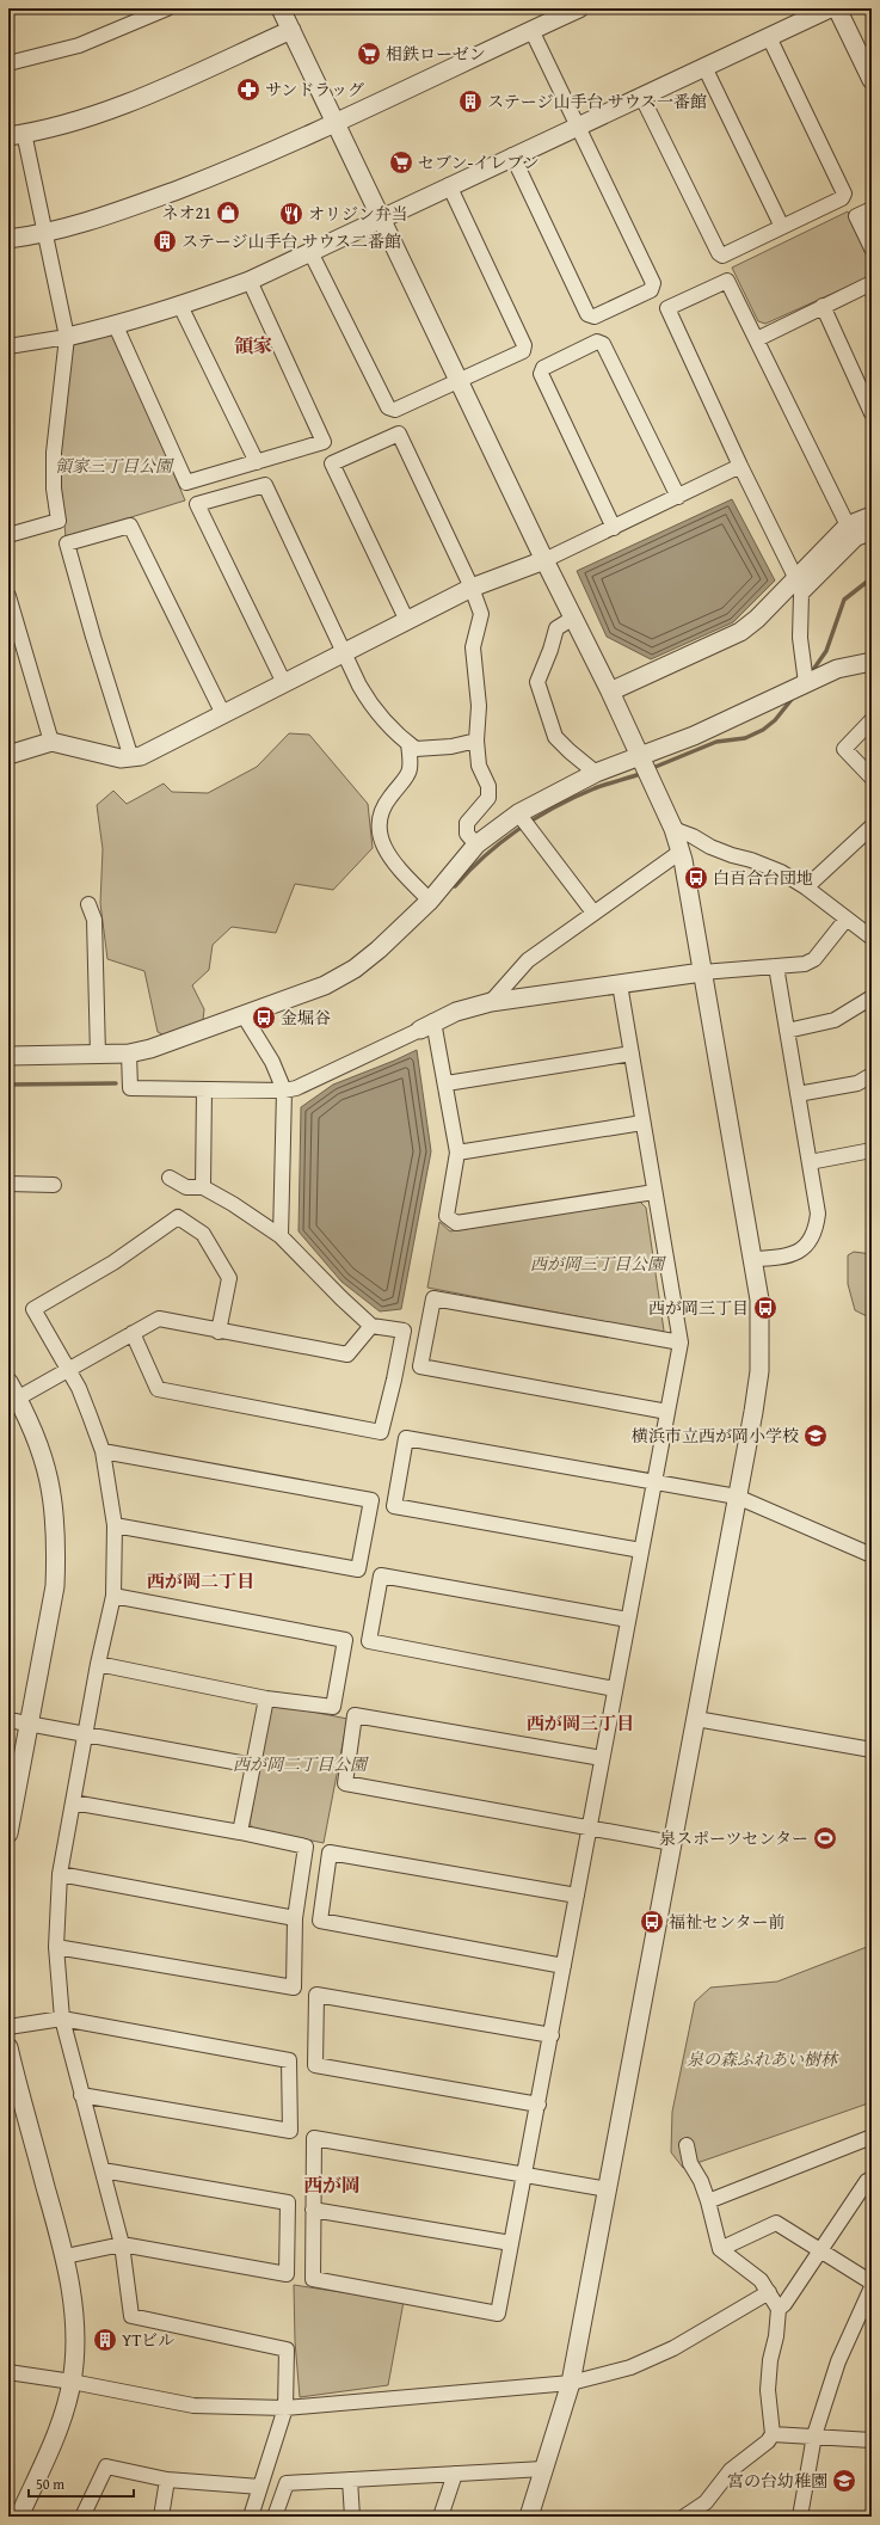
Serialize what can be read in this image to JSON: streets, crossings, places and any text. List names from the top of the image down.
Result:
{
  "districts": [
    "領家",
    "西が岡二丁目",
    "西が岡三丁目",
    "西が岡"
  ],
  "parks": [
    "領家三丁目公園",
    "西が岡三丁目公園",
    "西が岡二丁目公園",
    "泉の森ふれあい樹林"
  ],
  "places": {
    "supermarket": ["相鉄ローゼン", "セブン-イレブン"],
    "pharmacy": ["サンドラッグ"],
    "building": ["ステージ山手台 サウス一番館", "ステージ山手台 サウス二番館", "YTビル"],
    "shop": ["ネオ21"],
    "restaurant": ["オリジン弁当"],
    "bus stop": [
      "白百合台団地",
      "金堀谷",
      "西が岡三丁目",
      "福祉センター前"
    ],
    "school or university": ["横浜市立西が岡小学校", "宮の台幼稚園"],
    "sports": ["泉スポーツセンター"]
  },
  "scale_bar": "50 m"
}
